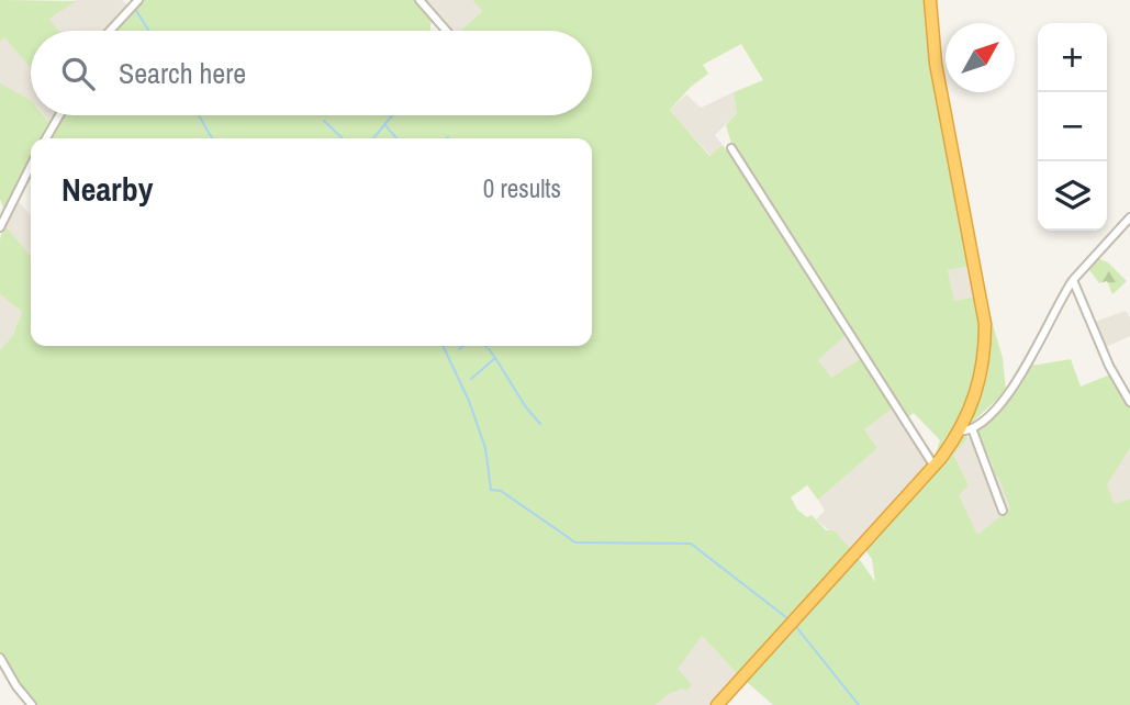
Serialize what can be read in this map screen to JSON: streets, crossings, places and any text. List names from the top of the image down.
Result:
{
  "north": "top right",
  "page": {
    "map_buttons": ["+", "−"],
    "search": "Search here",
    "heading": ["Nearby", "0 results"]
  }
}
